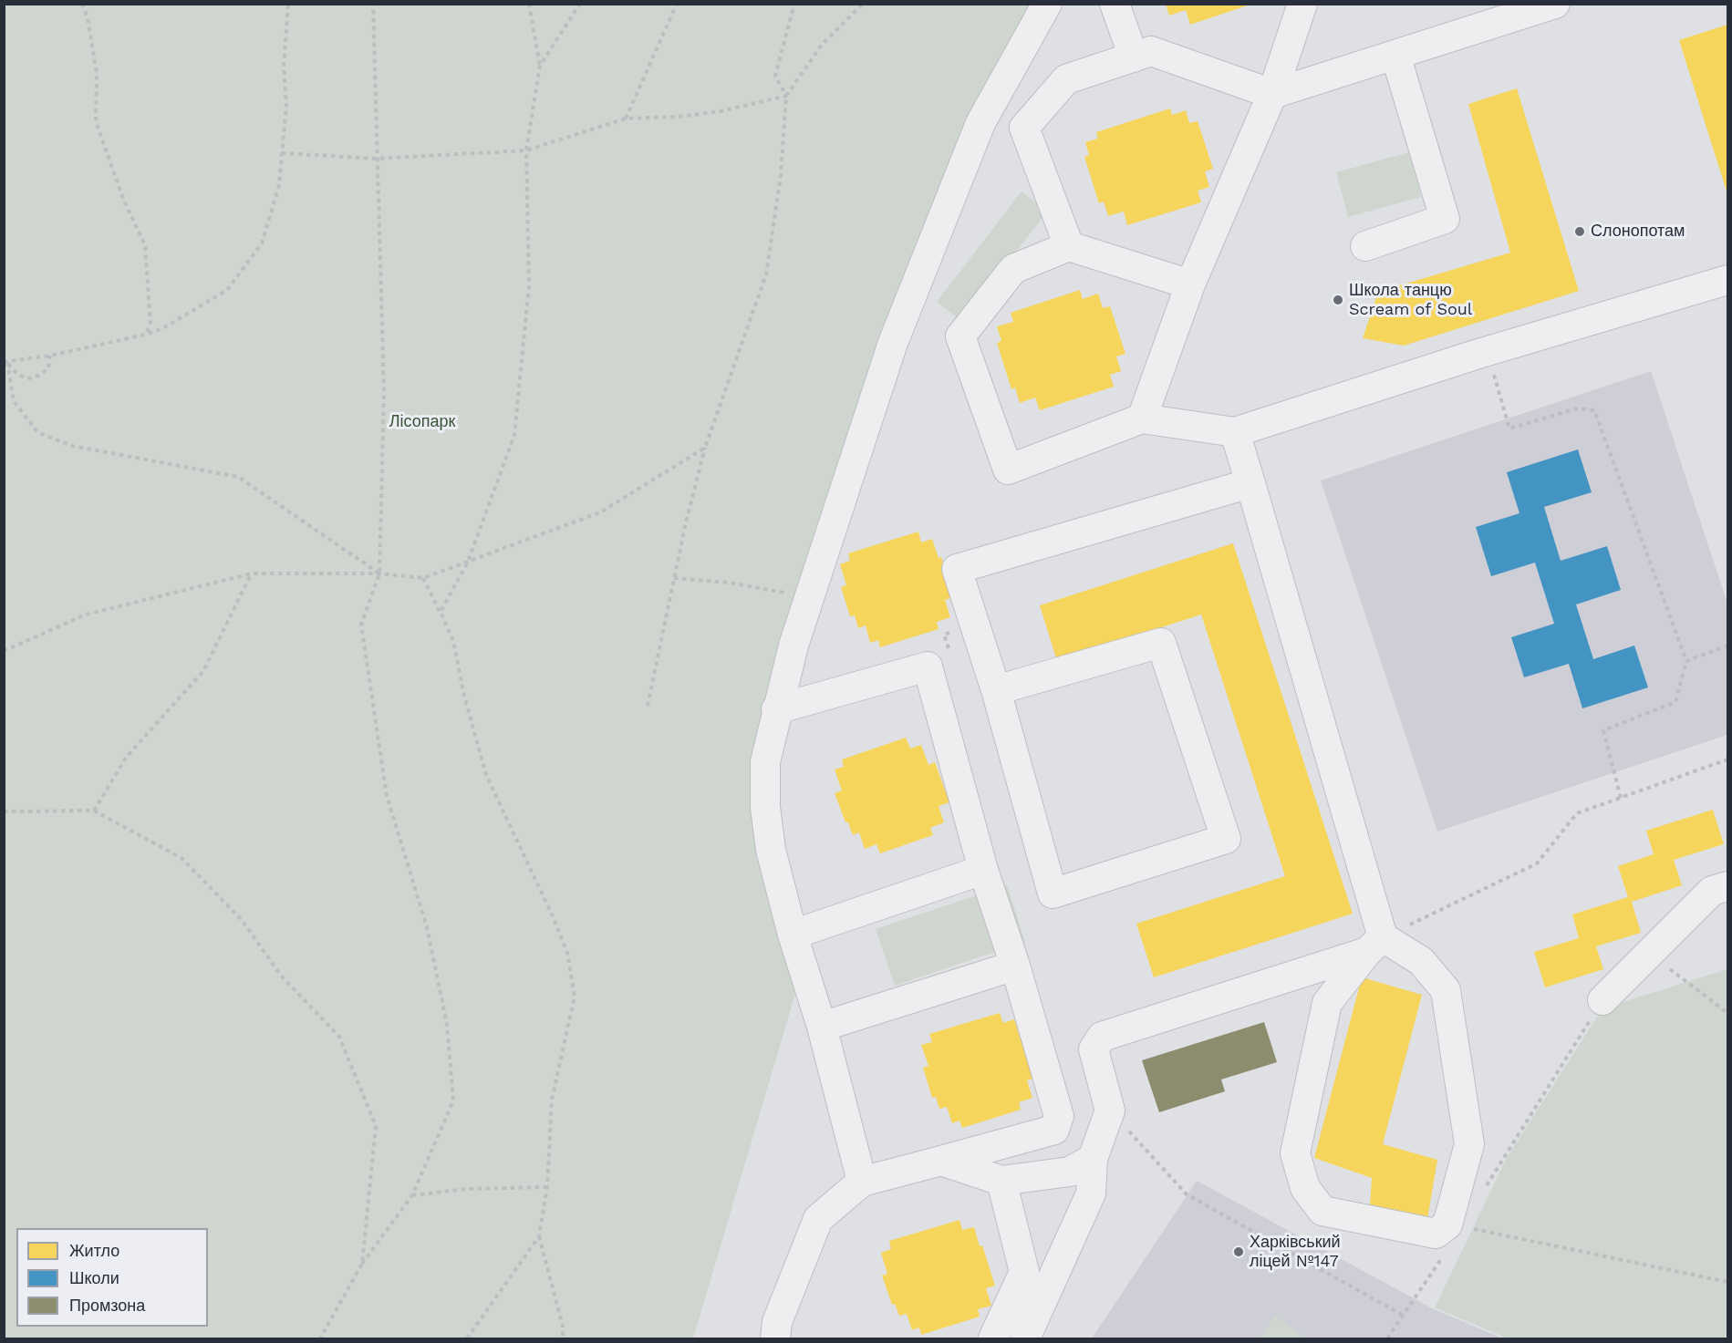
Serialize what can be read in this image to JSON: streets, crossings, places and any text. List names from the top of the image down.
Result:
{
  "parks": ["Лісопарк"],
  "places": ["Слонопотам", "Школа танцю Scream of Soul", "Харківський ліцей №147"],
  "legend": ["Житло", "Школи", "Промзона"]
}
